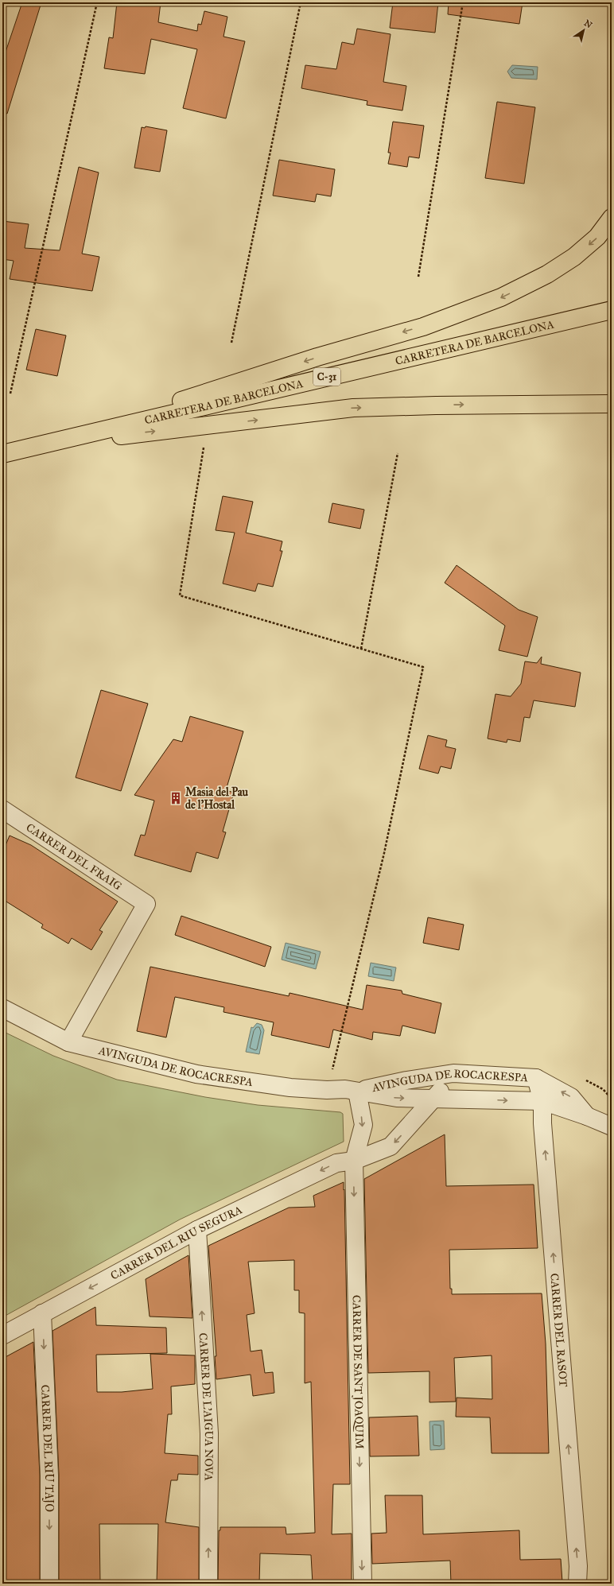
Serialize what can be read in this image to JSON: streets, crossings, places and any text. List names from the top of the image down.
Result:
{
  "streets": {
    "highway": ["CARRETERA DE BARCELONA", "C-31"],
    "street": [
      "CARRER DEL FRAIG",
      "AVINGUDA DE ROCACRESPA",
      "CARRER DEL RIU SEGURA",
      "CARRER DEL RASOT",
      "CARRER DE SANT JOAQUIM",
      "CARRER DE L'AIGUA NOVA",
      "CARRER DEL RIU TAJO"
    ]
  },
  "crossings": [
    ["CARRER DEL FRAIG", "AVINGUDA DE ROCACRESPA"],
    ["AVINGUDA DE ROCACRESPA", "CARRER DEL RIU SEGURA"],
    ["AVINGUDA DE ROCACRESPA", "CARRER DEL RASOT"],
    ["AVINGUDA DE ROCACRESPA", "CARRER DE SANT JOAQUIM"],
    ["CARRER DEL RIU SEGURA", "CARRER DE SANT JOAQUIM"],
    ["CARRER DEL RIU SEGURA", "CARRER DE L'AIGUA NOVA"],
    ["CARRER DEL RIU SEGURA", "CARRER DEL RIU TAJO"]
  ],
  "one_way": [
    "CARRER DEL RIU SEGURA",
    "CARRER DEL RASOT",
    "CARRER DE SANT JOAQUIM",
    "CARRER DE L'AIGUA NOVA",
    "CARRER DEL RIU TAJO"
  ],
  "places": {
    "building": ["Masia del Pau de l'Hostal"]
  },
  "north": "top right"
}
